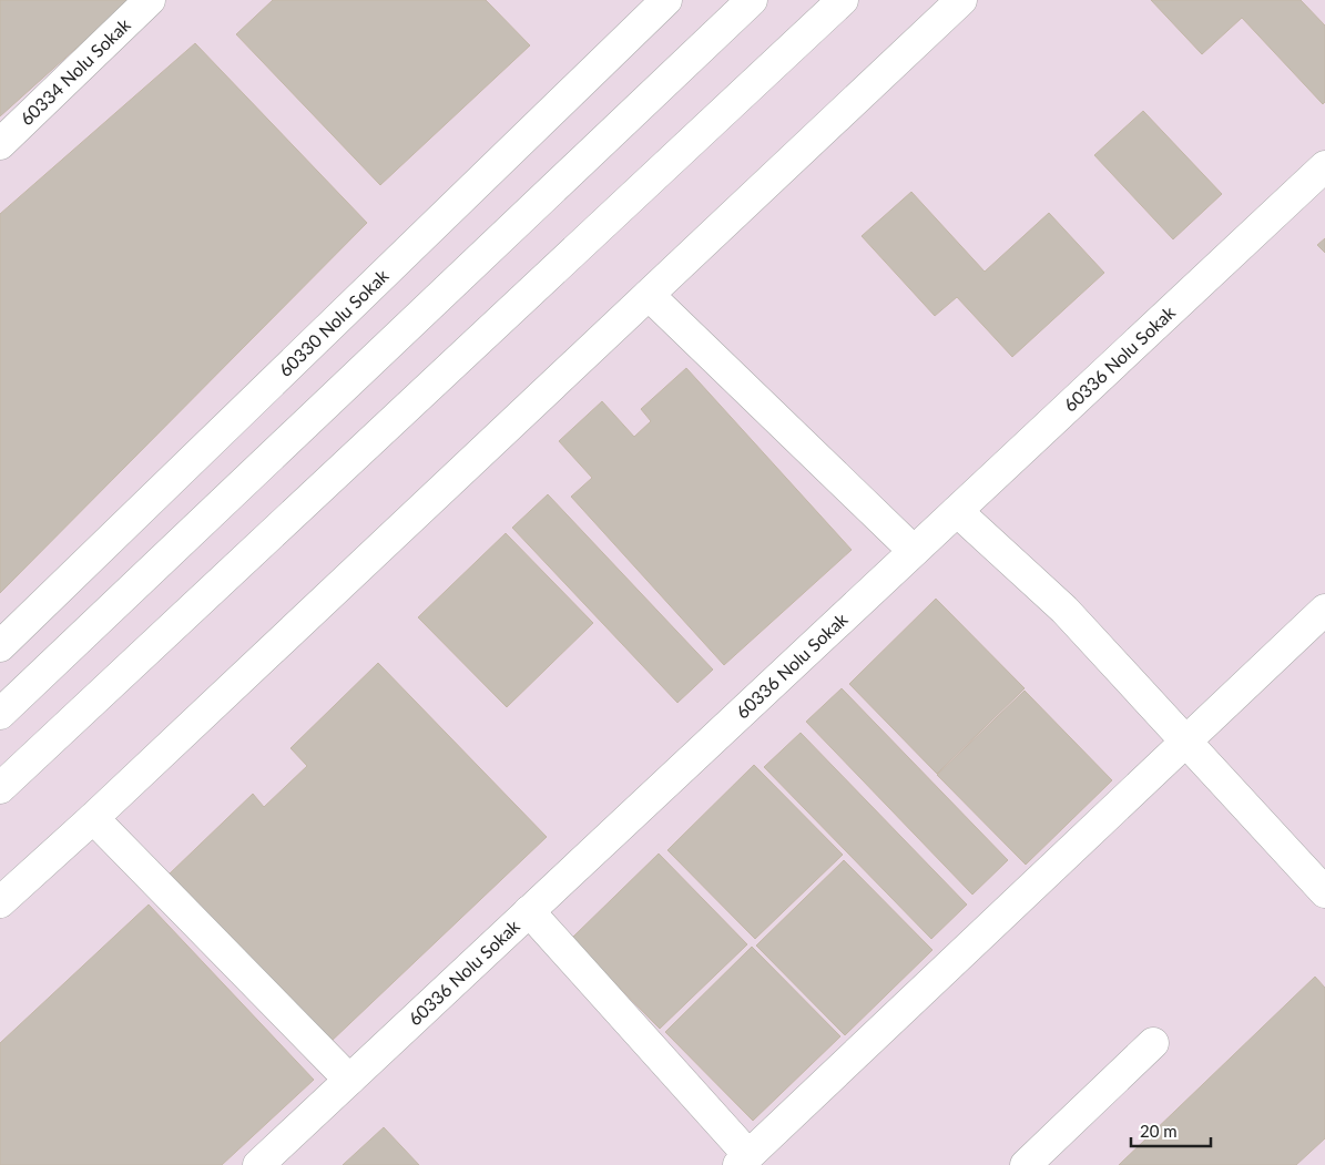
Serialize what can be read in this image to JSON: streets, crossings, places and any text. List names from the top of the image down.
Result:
{
  "streets": {
    "street": ["60334 Nolu Sokak", "60330 Nolu Sokak", "60336 Nolu Sokak"]
  },
  "scale_bar": "20 m"
}
